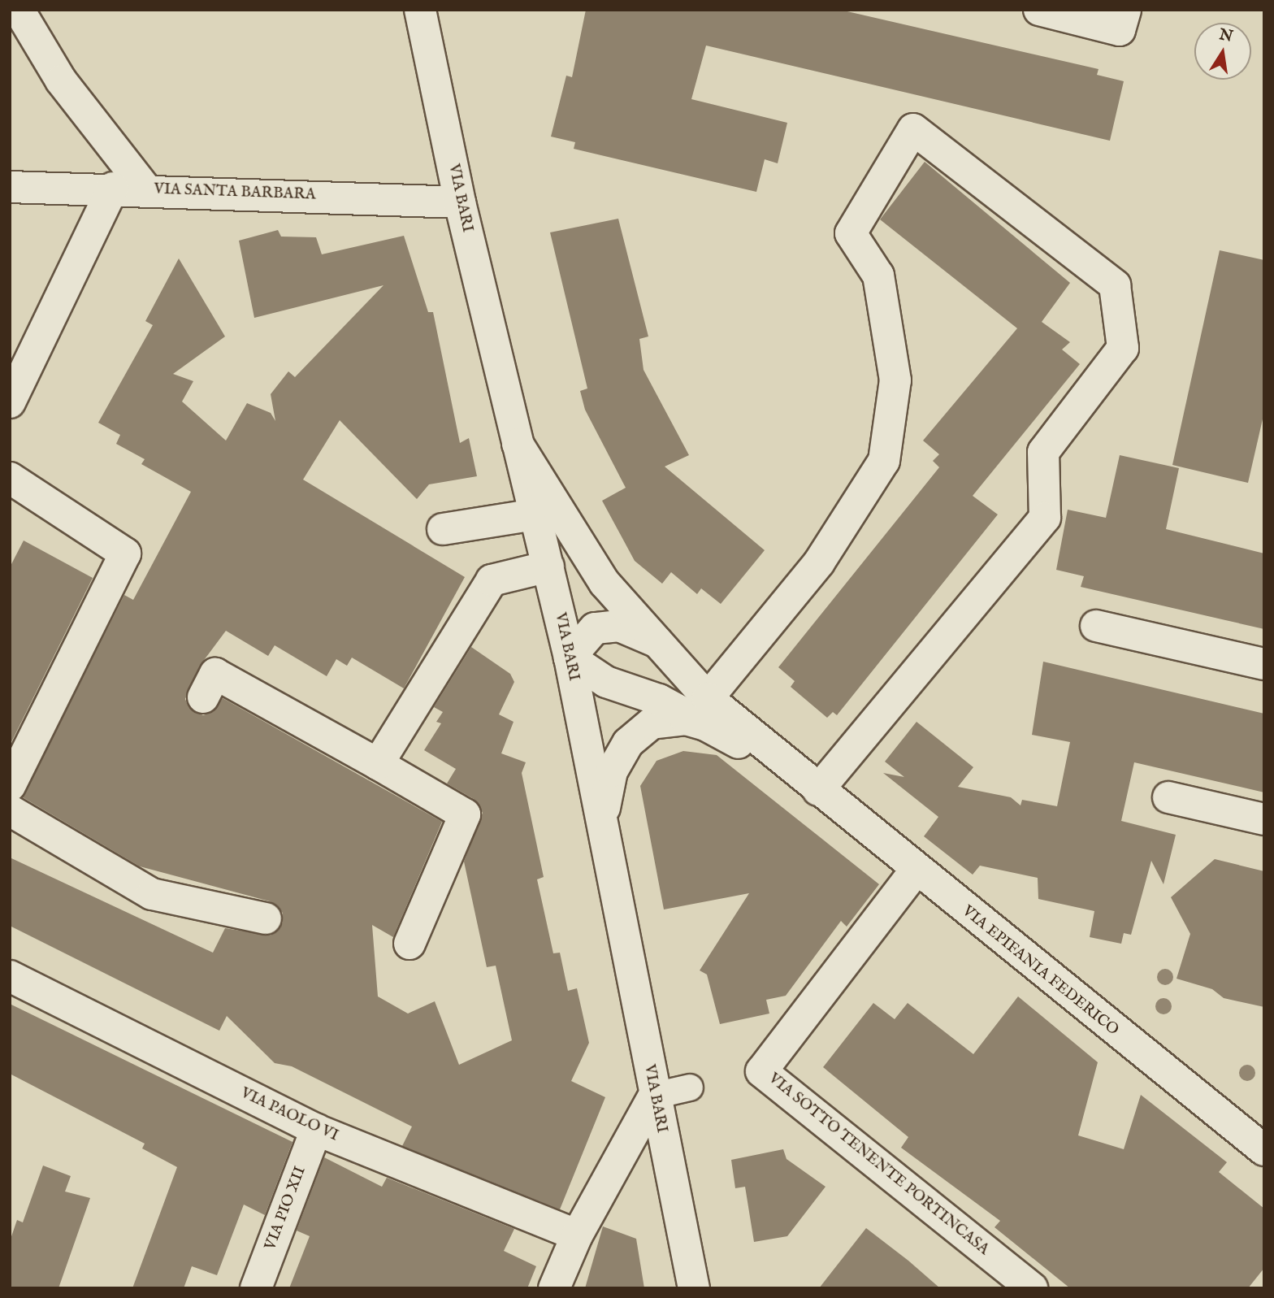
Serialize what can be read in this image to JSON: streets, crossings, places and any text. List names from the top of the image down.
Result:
{
  "streets": {
    "street": [
      "VIA SANTA BARBARA",
      "VIA BARI",
      "VIA EPIFANIA FEDERICO",
      "VIA PAOLO VI",
      "VIA SOTTO TENENTE PORTINCASA",
      "VIA PIO XII"
    ]
  },
  "crossings": [
    ["VIA SANTA BARBARA", "VIA BARI"],
    ["VIA BARI", "VIA EPIFANIA FEDERICO"],
    ["VIA EPIFANIA FEDERICO", "VIA SOTTO TENENTE PORTINCASA"],
    ["VIA PAOLO VI", "VIA PIO XII"]
  ],
  "north": "top"
}
